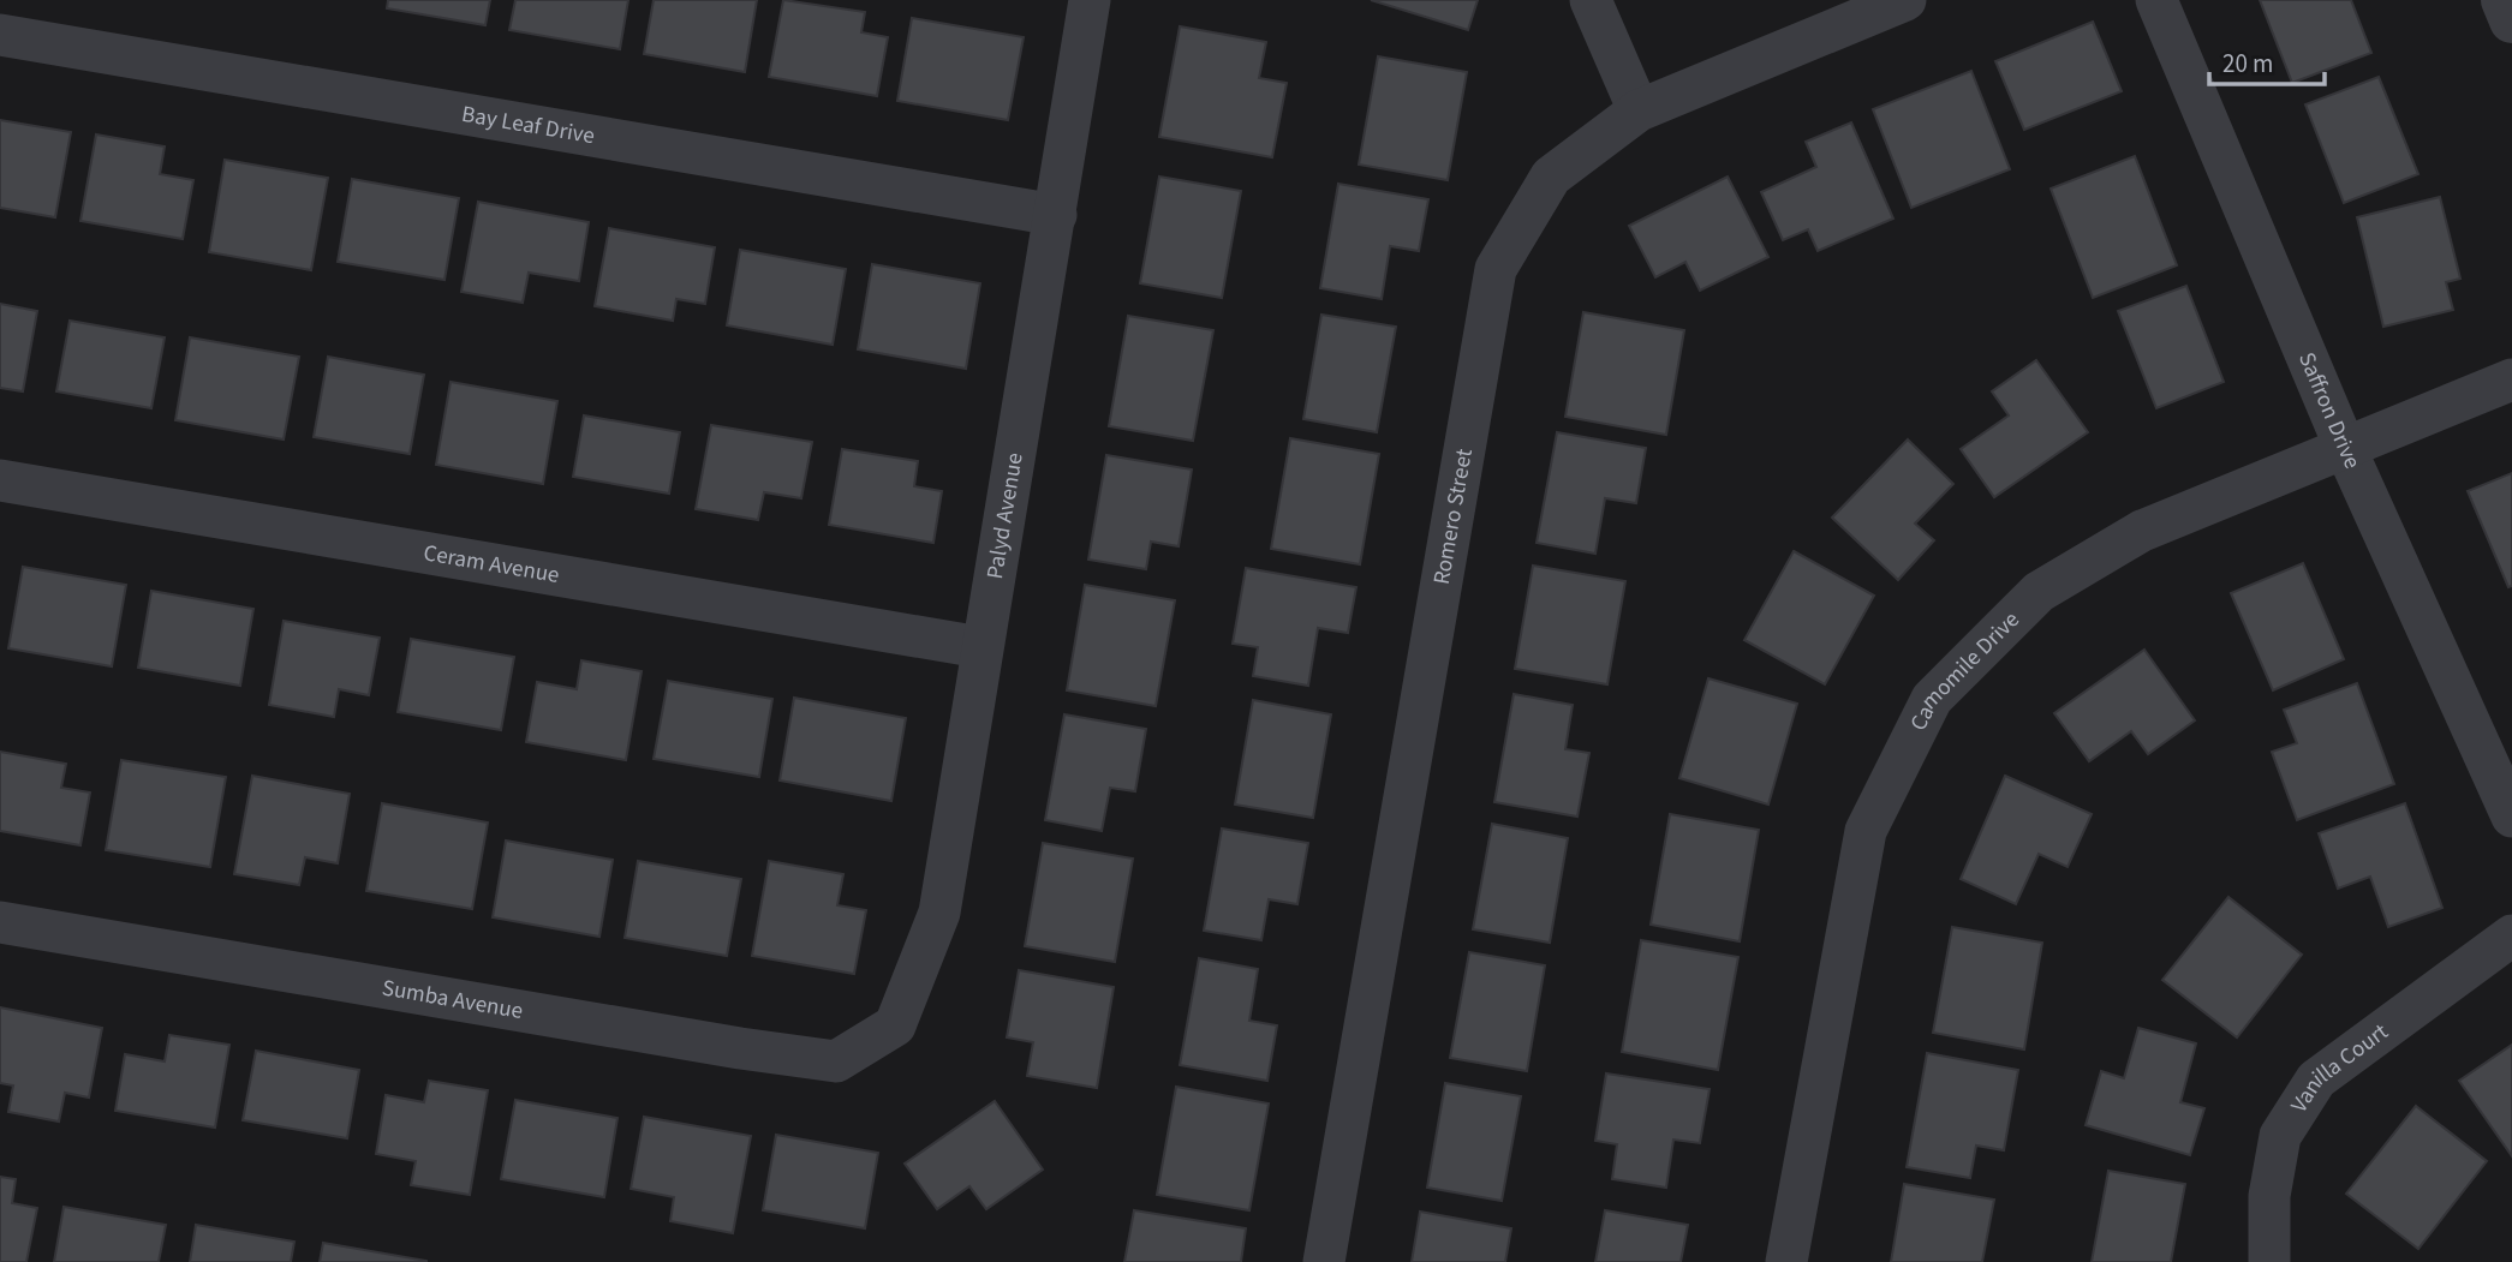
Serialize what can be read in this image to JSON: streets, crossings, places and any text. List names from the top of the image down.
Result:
{
  "streets": {
    "street": [
      "Bay Leaf Drive",
      "Saffron Drive",
      "Palyd Avenue",
      "Romero Street",
      "Ceram Avenue",
      "Camomile Drive",
      "Sumba Avenue",
      "Vanilla Court"
    ]
  },
  "crossings": [
    ["Bay Leaf Drive", "Palyd Avenue"],
    ["Saffron Drive", "Camomile Drive"],
    ["Palyd Avenue", "Ceram Avenue"],
    ["Palyd Avenue", "Sumba Avenue"]
  ],
  "scale_bar": "20 m"
}
